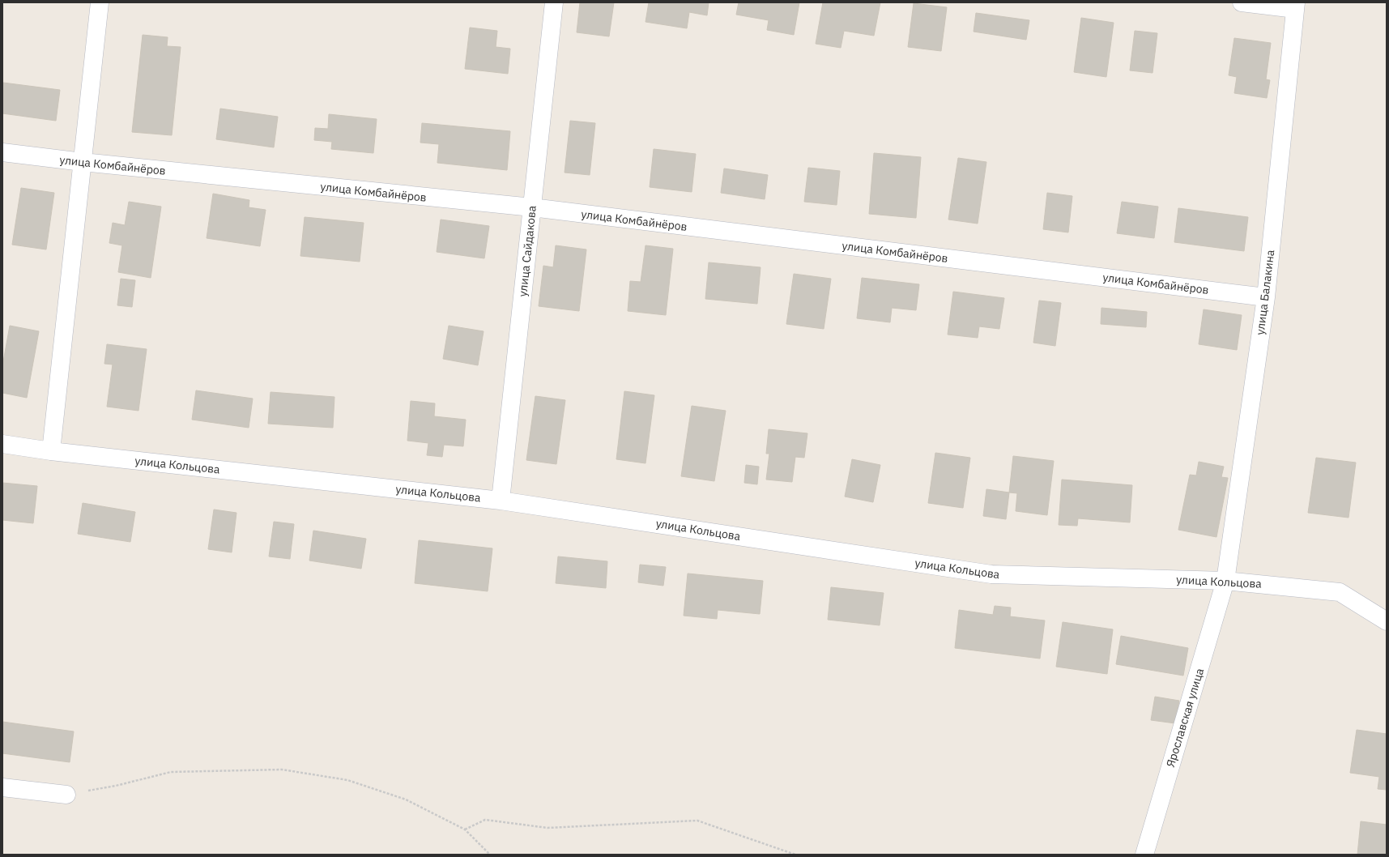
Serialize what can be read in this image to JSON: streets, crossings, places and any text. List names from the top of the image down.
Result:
{
  "streets": {
    "street": [
      "улица Комбайнёров",
      "улица Сайдакова",
      "улица Балакина",
      "улица Кольцова",
      "Ярославская улица"
    ]
  },
  "crossings": [
    ["улица Комбайнёров", "улица Сайдакова"],
    ["улица Комбайнёров", "улица Балакина"],
    ["улица Сайдакова", "улица Кольцова"],
    ["улица Балакина", "улица Кольцова"],
    ["улица Балакина", "Ярославская улица"],
    ["улица Кольцова", "Ярославская улица"]
  ]
}
